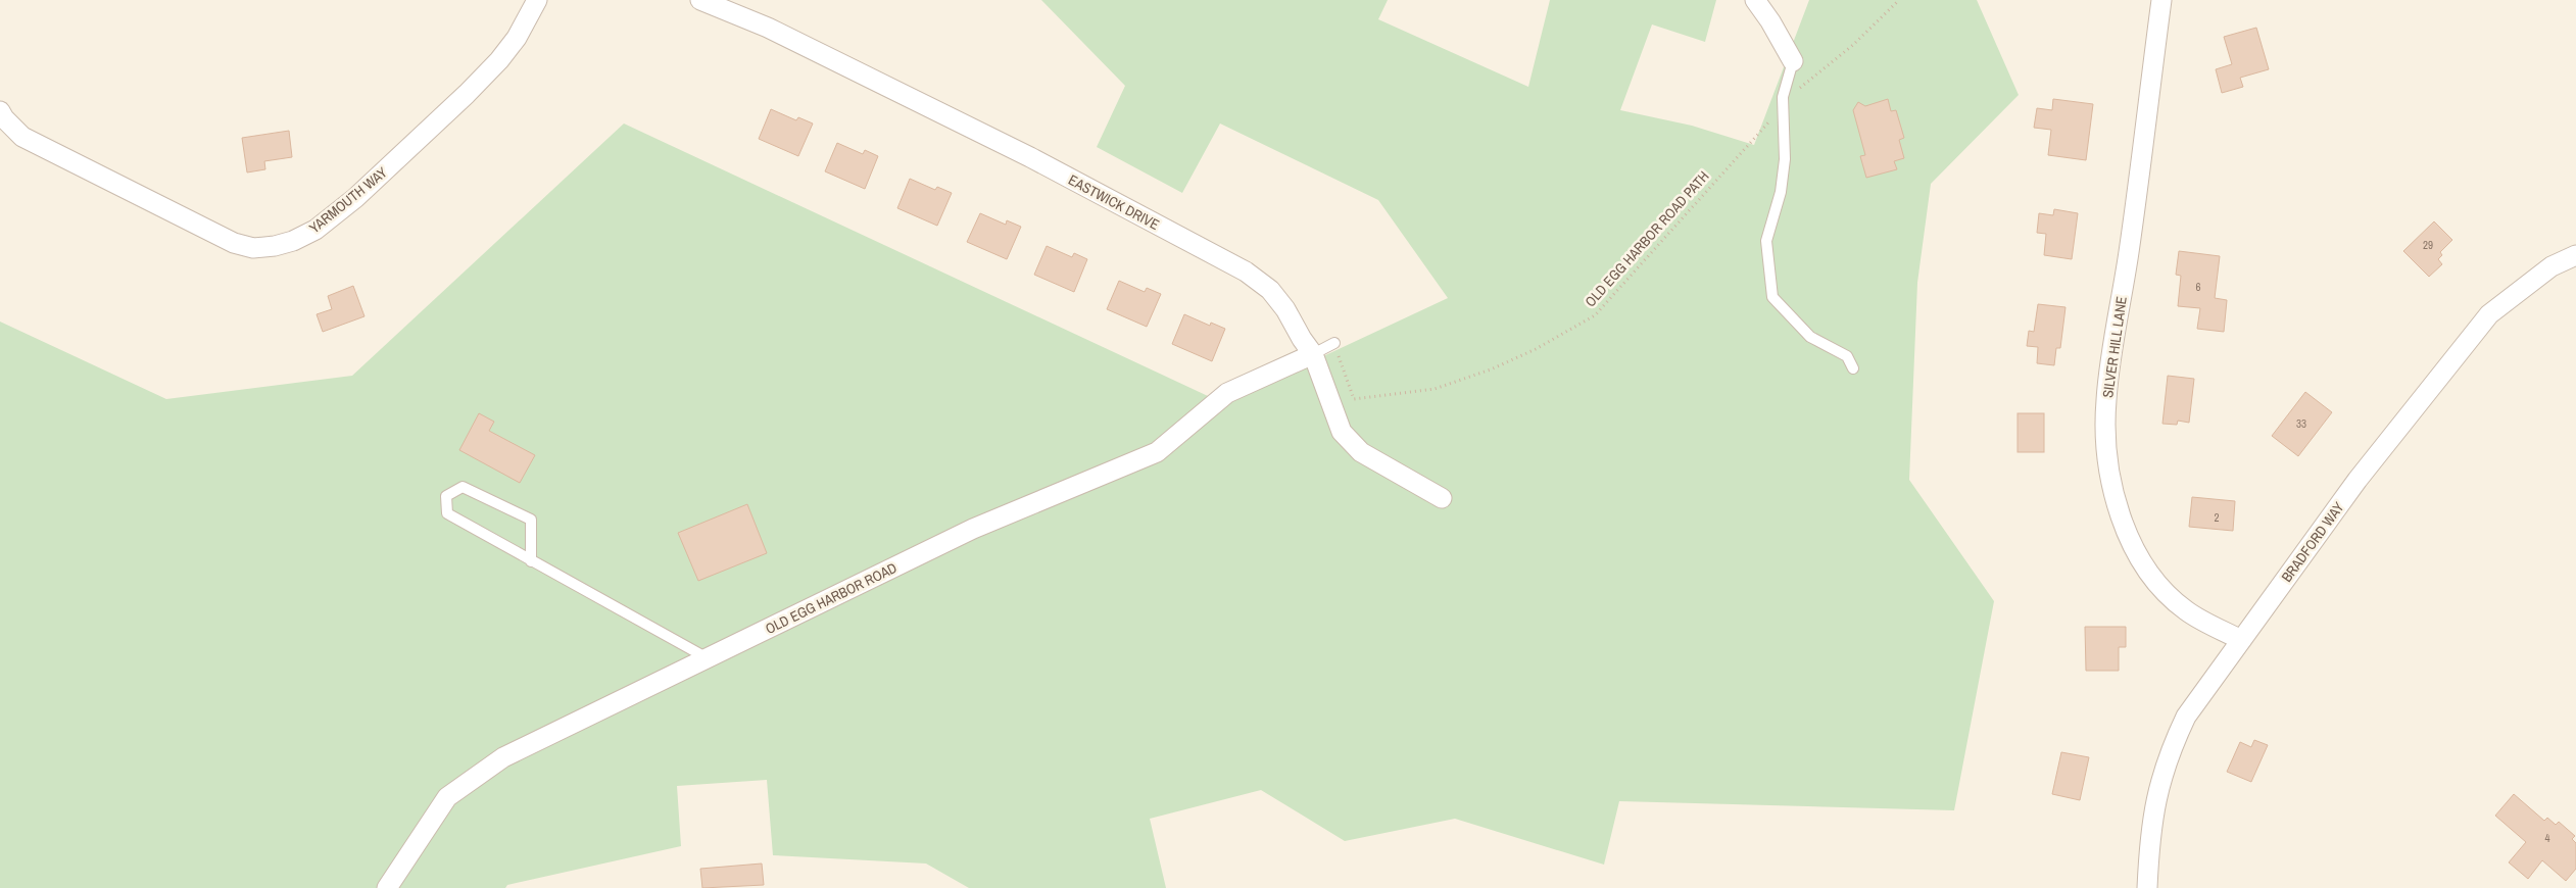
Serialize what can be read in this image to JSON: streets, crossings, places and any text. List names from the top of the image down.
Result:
{
  "streets": {
    "street": [
      "YARMOUTH WAY",
      "EASTWICK DRIVE",
      "SILVER HILL LANE",
      "BRADFORD WAY",
      "OLD EGG HARBOR ROAD"
    ],
    "path": ["OLD EGG HARBOR ROAD PATH"]
  },
  "crossings": [
    ["EASTWICK DRIVE", "OLD EGG HARBOR ROAD"],
    ["SILVER HILL LANE", "BRADFORD WAY"]
  ],
  "house_numbers": [
    "29",
    "6",
    "33",
    "2",
    "4"
  ]
}
